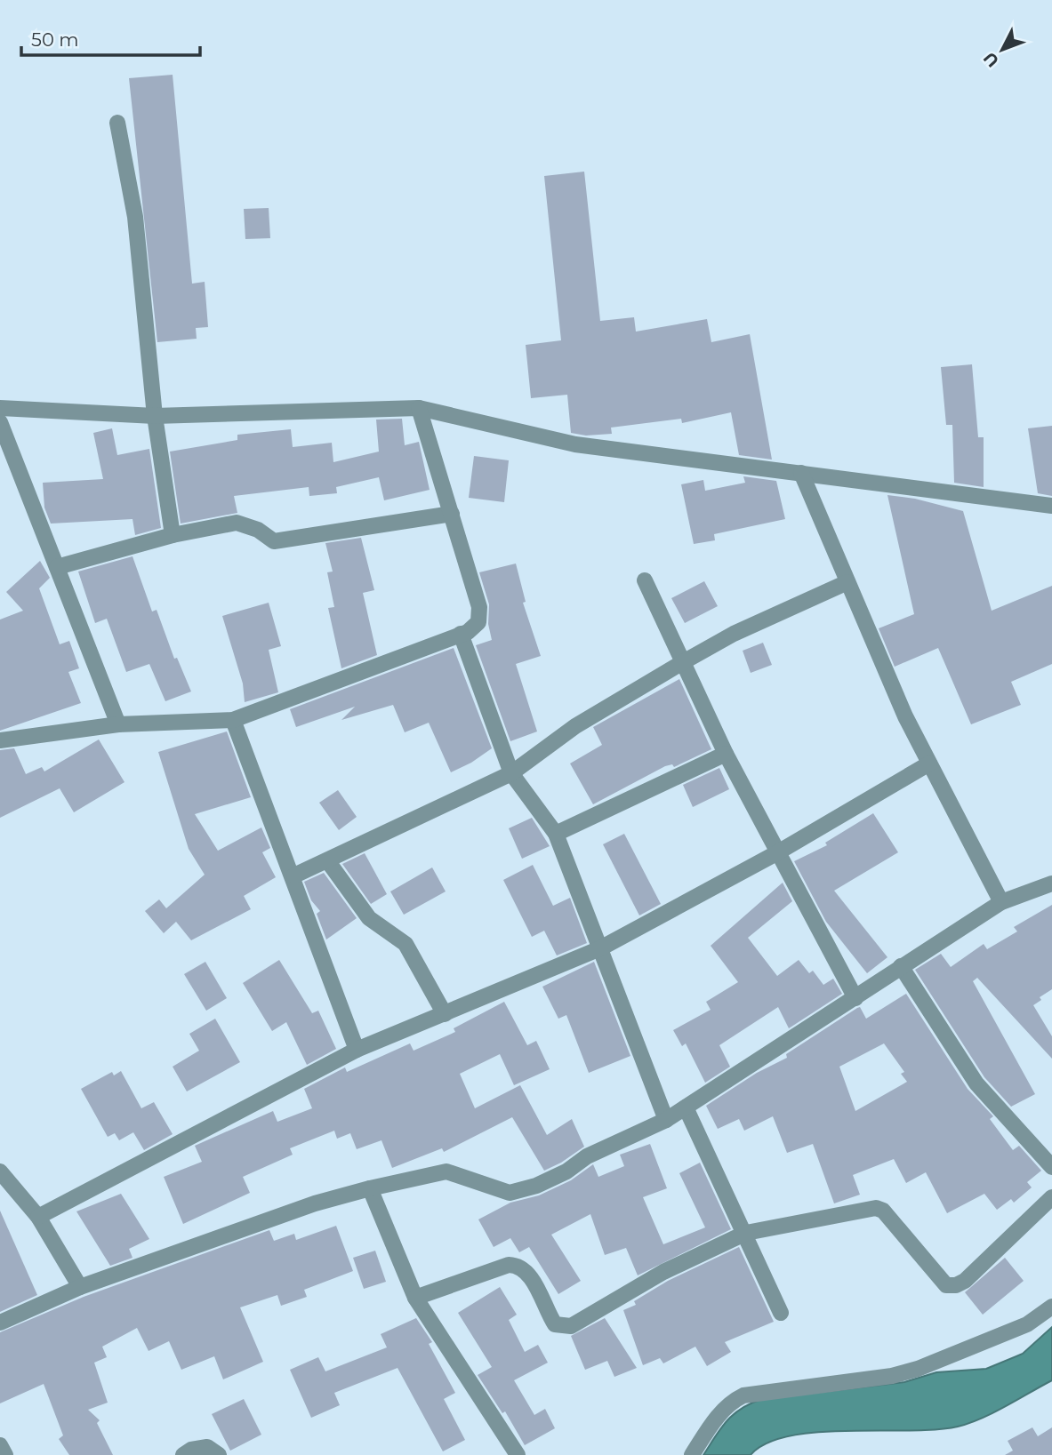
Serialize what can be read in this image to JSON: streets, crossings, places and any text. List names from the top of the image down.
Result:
{
  "scale_bar": "50 m",
  "north": "bottom left"
}
